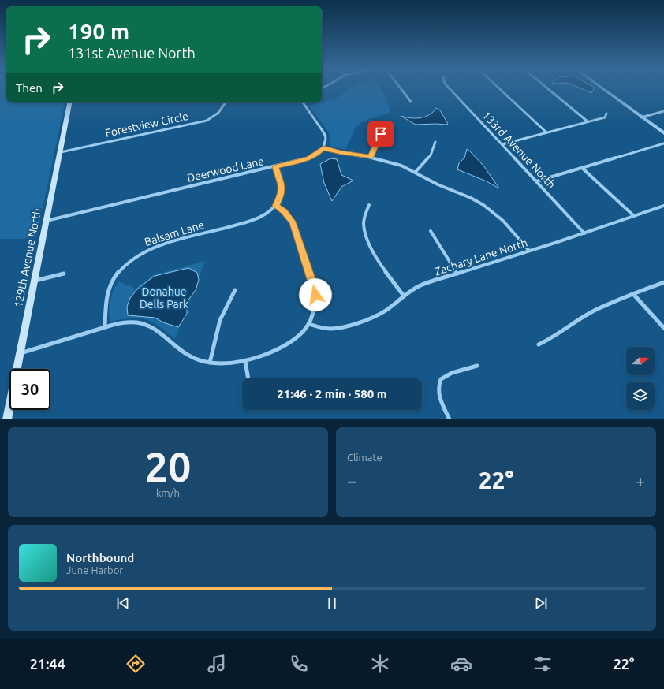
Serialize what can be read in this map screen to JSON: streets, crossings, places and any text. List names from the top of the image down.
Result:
{
  "streets": {
    "main road": ["129th Avenue North"],
    "street": [
      "Forestview Circle",
      "133rd Avenue North",
      "Deerwood Lane",
      "Balsam Lane",
      "Zachary Lane North"
    ]
  },
  "crossings": [
    ["Forestview Circle", "129th Avenue North"],
    ["133rd Avenue North", "Zachary Lane North"],
    ["Deerwood Lane", "129th Avenue North"]
  ],
  "parks": ["Donahue Dells Park"],
  "north": "right",
  "page": {
    "turn": ["190 m", "131st Avenue North"],
    "then": "Then",
    "limit": "30",
    "trip": "21:46 · 2 min · 580 m",
    "tile": [
      ["20", "km/h"],
      "Climate"
    ],
    "heat": ["−", "22°", "+"],
    "song": ["Northbound", "June Harbor"],
    "tabs": ["21:44", "22°"]
  }
}
